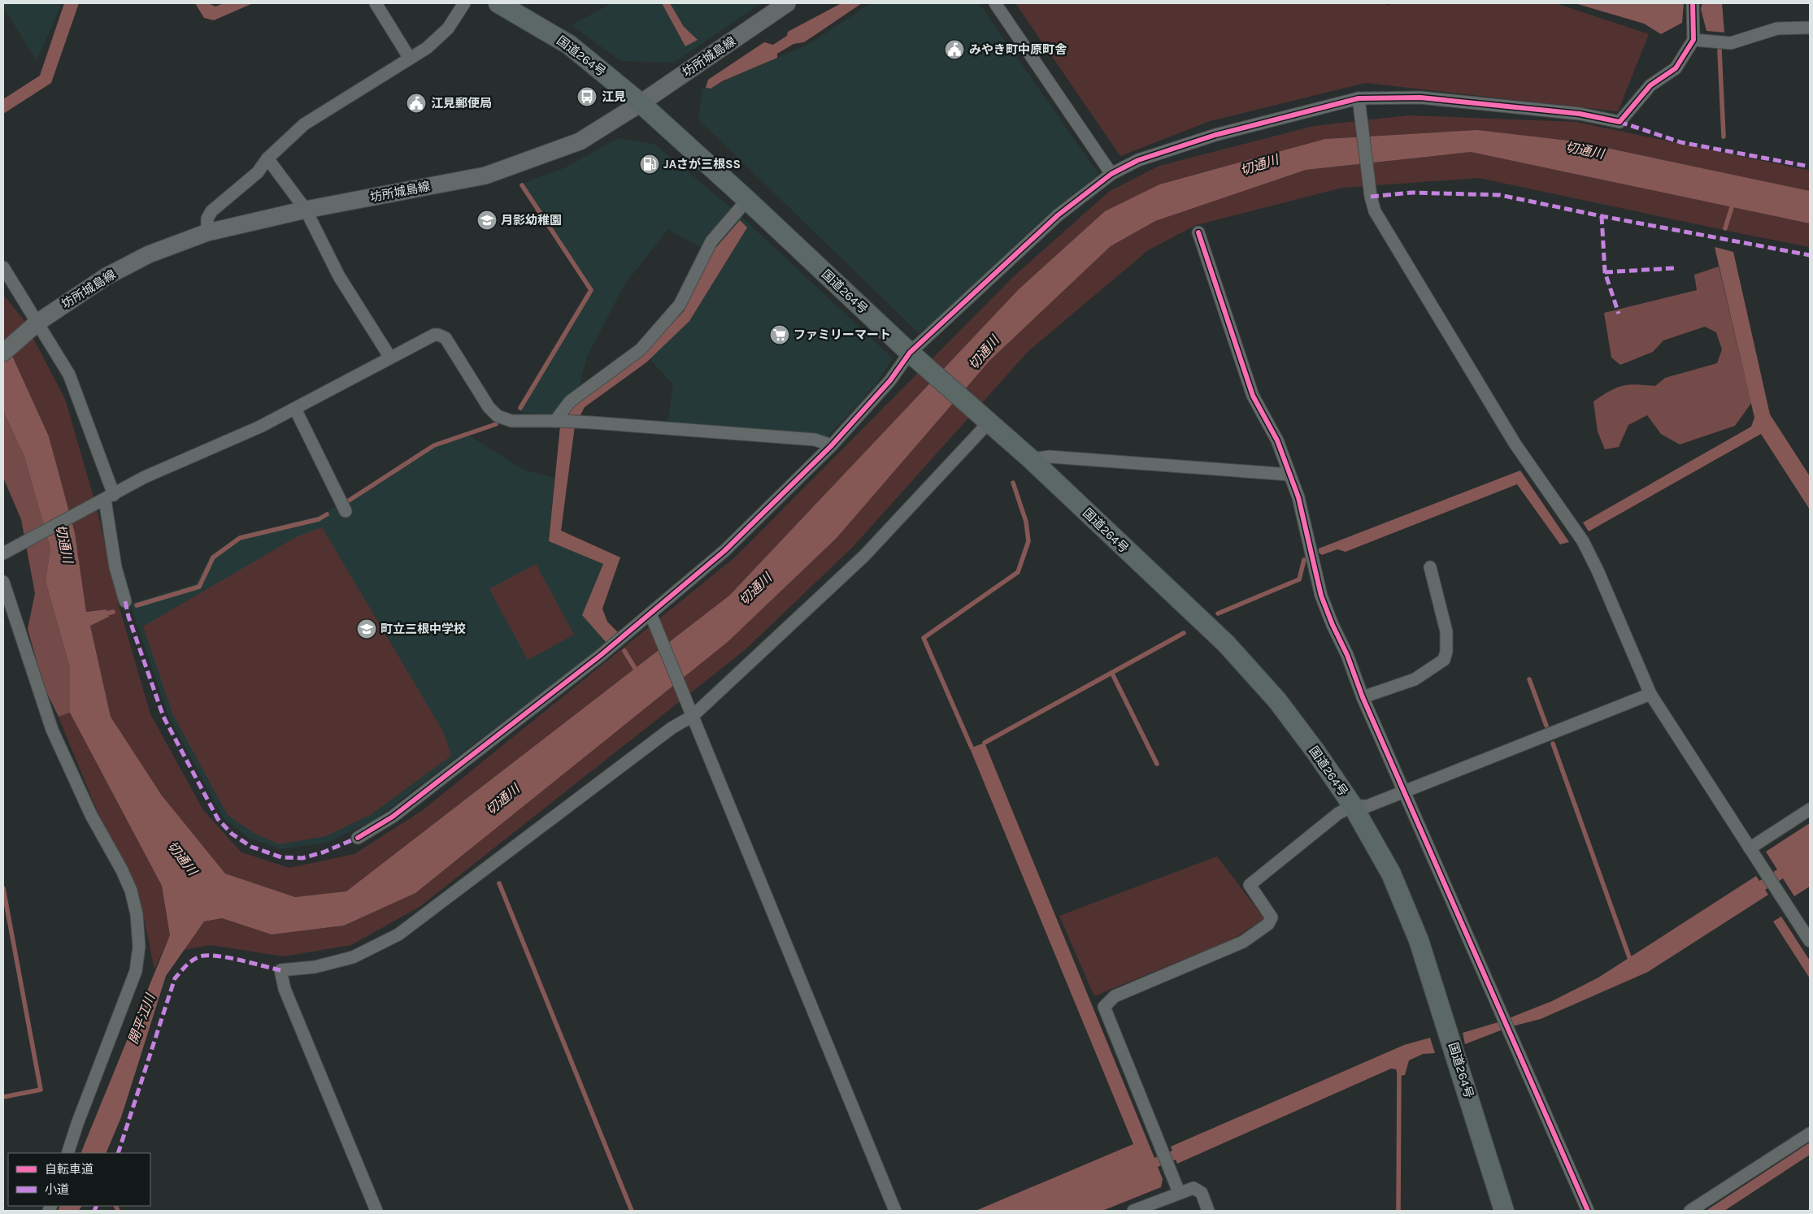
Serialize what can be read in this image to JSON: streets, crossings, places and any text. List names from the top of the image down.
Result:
{
  "streets": {
    "highway": ["国道264号"],
    "main road": ["坊所城島線"]
  },
  "crossings": [
    ["国道264号", "坊所城島線"]
  ],
  "water": ["切通川", "開平江川"],
  "places": {
    "public building": ["みやき町中原町舎", "江見郵便局"],
    "bus stop": ["江見"],
    "fuel station": ["JAさが三根SS"],
    "school or university": ["月影幼稚園", "町立三根中学校"],
    "supermarket": ["ファミリーマート"]
  },
  "legend": ["自転車道", "小道"]
}
